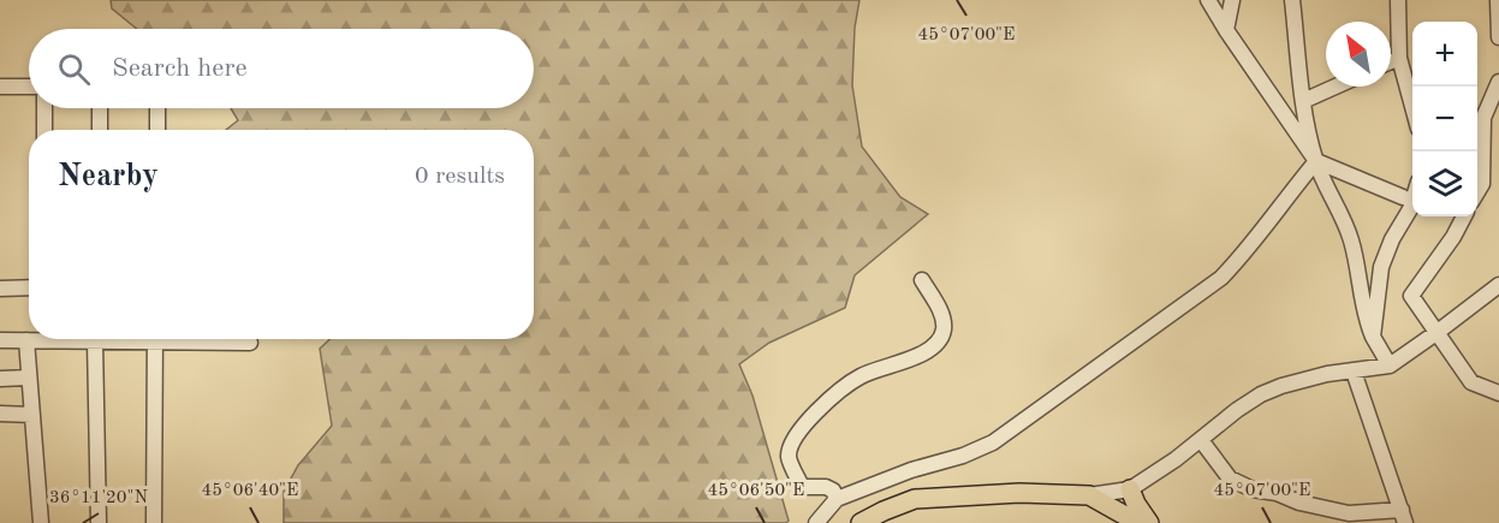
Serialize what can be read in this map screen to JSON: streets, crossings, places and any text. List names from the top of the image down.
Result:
{
  "north": "top left",
  "page": {
    "map_buttons": ["+", "−"],
    "search": "Search here",
    "heading": ["Nearby", "0 results"]
  },
  "coordinates": [
    "45°07'00\"E",
    "45°06'40\"E",
    "45°06'50\"E",
    "36°11'20\"N"
  ]
}
